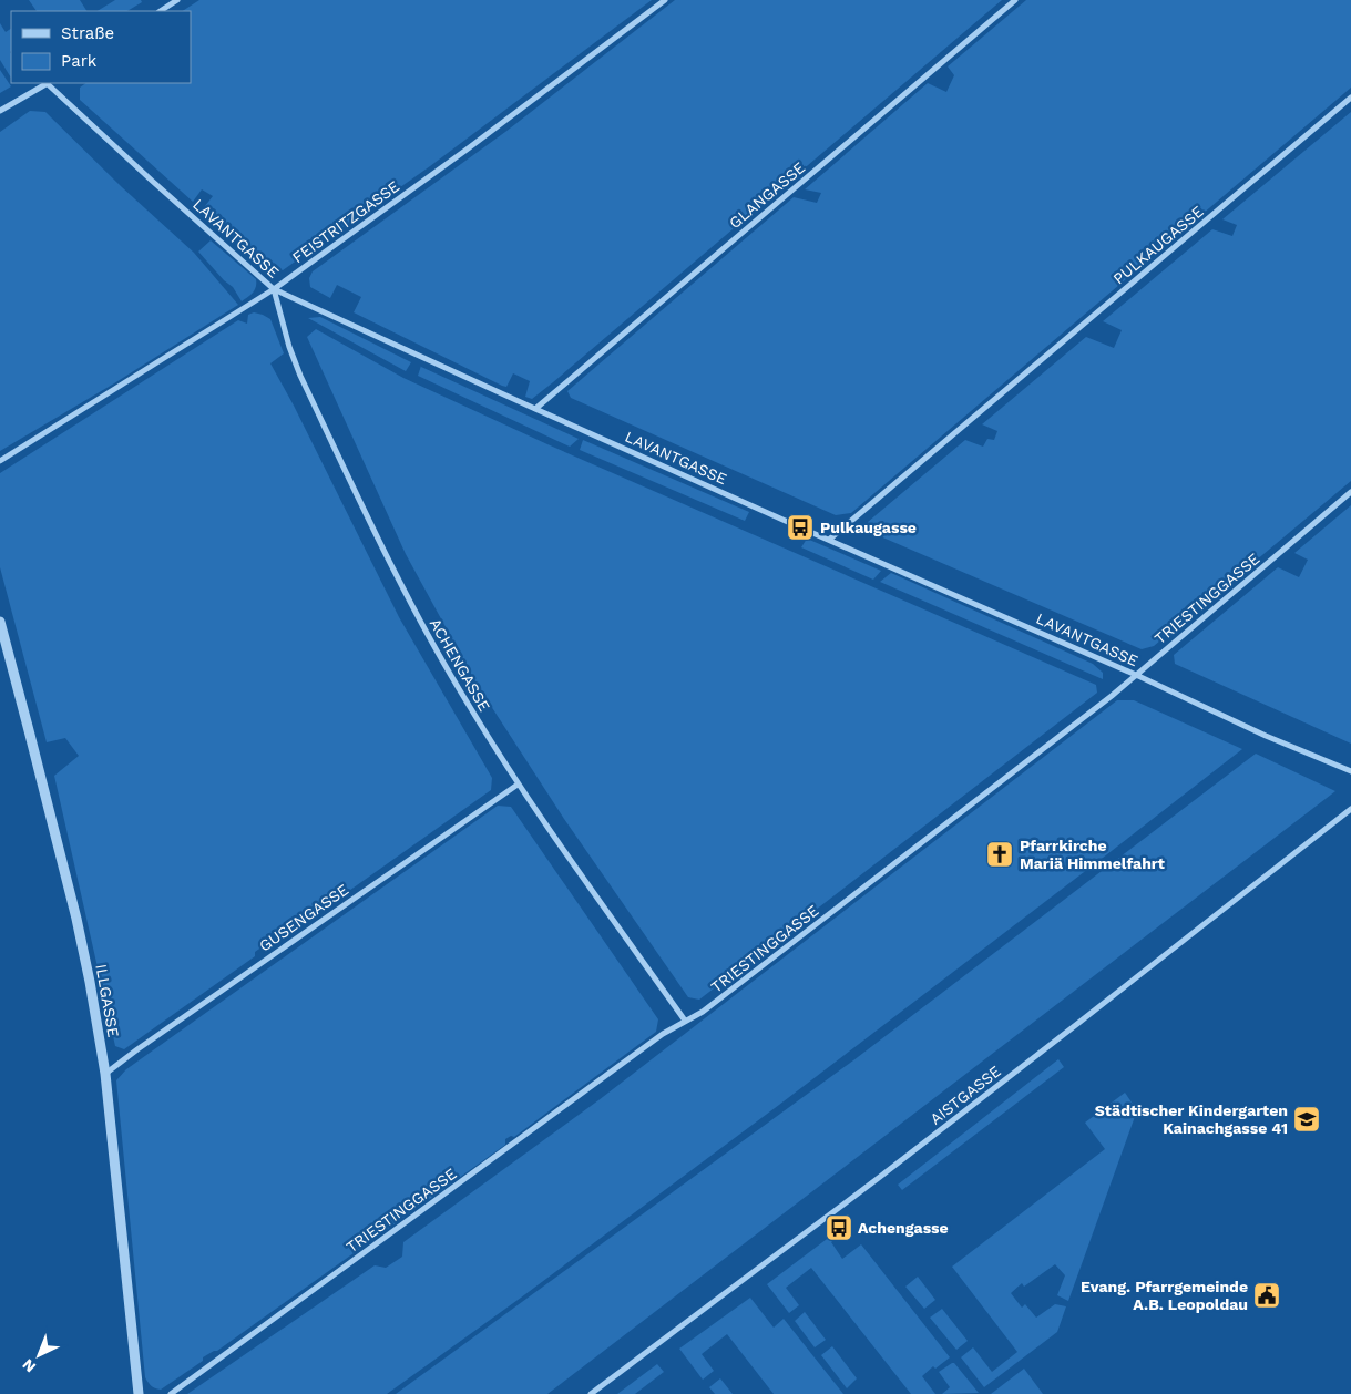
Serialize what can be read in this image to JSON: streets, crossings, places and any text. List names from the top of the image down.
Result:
{
  "streets": {
    "street": [
      "GLANGASSE",
      "FEISTRITZGASSE",
      "LAVANTGASSE",
      "PULKAUGASSE",
      "TRIESTINGGASSE",
      "ACHENGASSE",
      "GUSENGASSE",
      "ILLGASSE",
      "AISTGASSE"
    ]
  },
  "crossings": [
    ["GLANGASSE", "LAVANTGASSE"],
    ["FEISTRITZGASSE", "LAVANTGASSE"],
    ["FEISTRITZGASSE", "ACHENGASSE"],
    ["LAVANTGASSE", "PULKAUGASSE"],
    ["LAVANTGASSE", "TRIESTINGGASSE"],
    ["LAVANTGASSE", "ACHENGASSE"],
    ["TRIESTINGGASSE", "ACHENGASSE"],
    ["ACHENGASSE", "GUSENGASSE"],
    ["GUSENGASSE", "ILLGASSE"]
  ],
  "places": {
    "bus stop": ["Pulkaugasse", "Achengasse"],
    "church": ["Pfarrkirche Mariä Himmelfahrt"],
    "school or university": ["Städtischer Kindergarten Kainachgasse 41"],
    "public building": ["Evang. Pfarrgemeinde A.B. Leopoldau"]
  },
  "legend": ["Straße", "Park"],
  "north": "bottom left"
}
